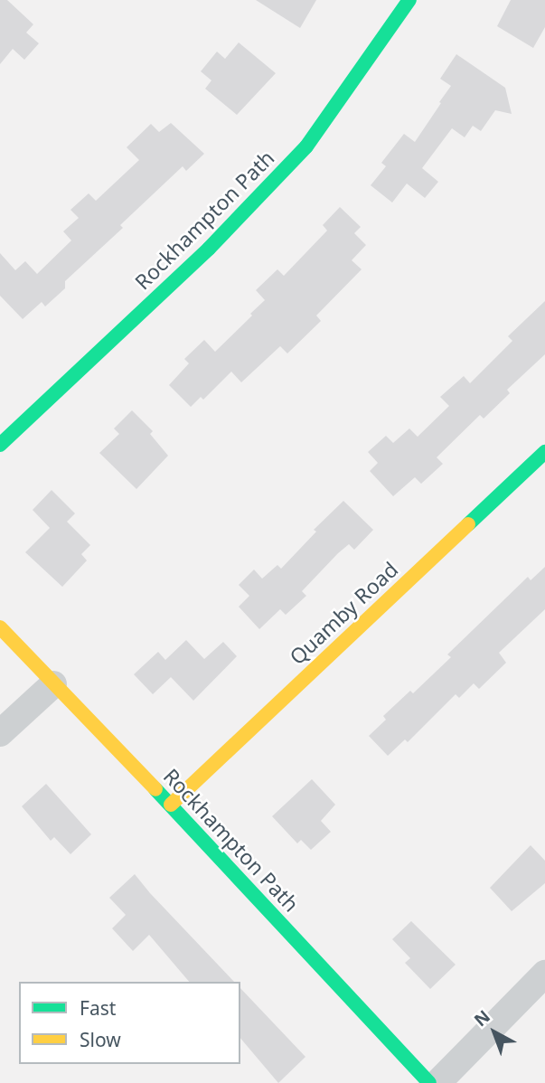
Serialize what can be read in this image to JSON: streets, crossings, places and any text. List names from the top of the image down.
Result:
{
  "streets": {
    "street": ["Rockhampton Path", "Quamby Road"]
  },
  "crossings": [
    ["Rockhampton Path", "Quamby Road"]
  ],
  "legend": ["Fast", "Slow"],
  "north": "top left"
}
